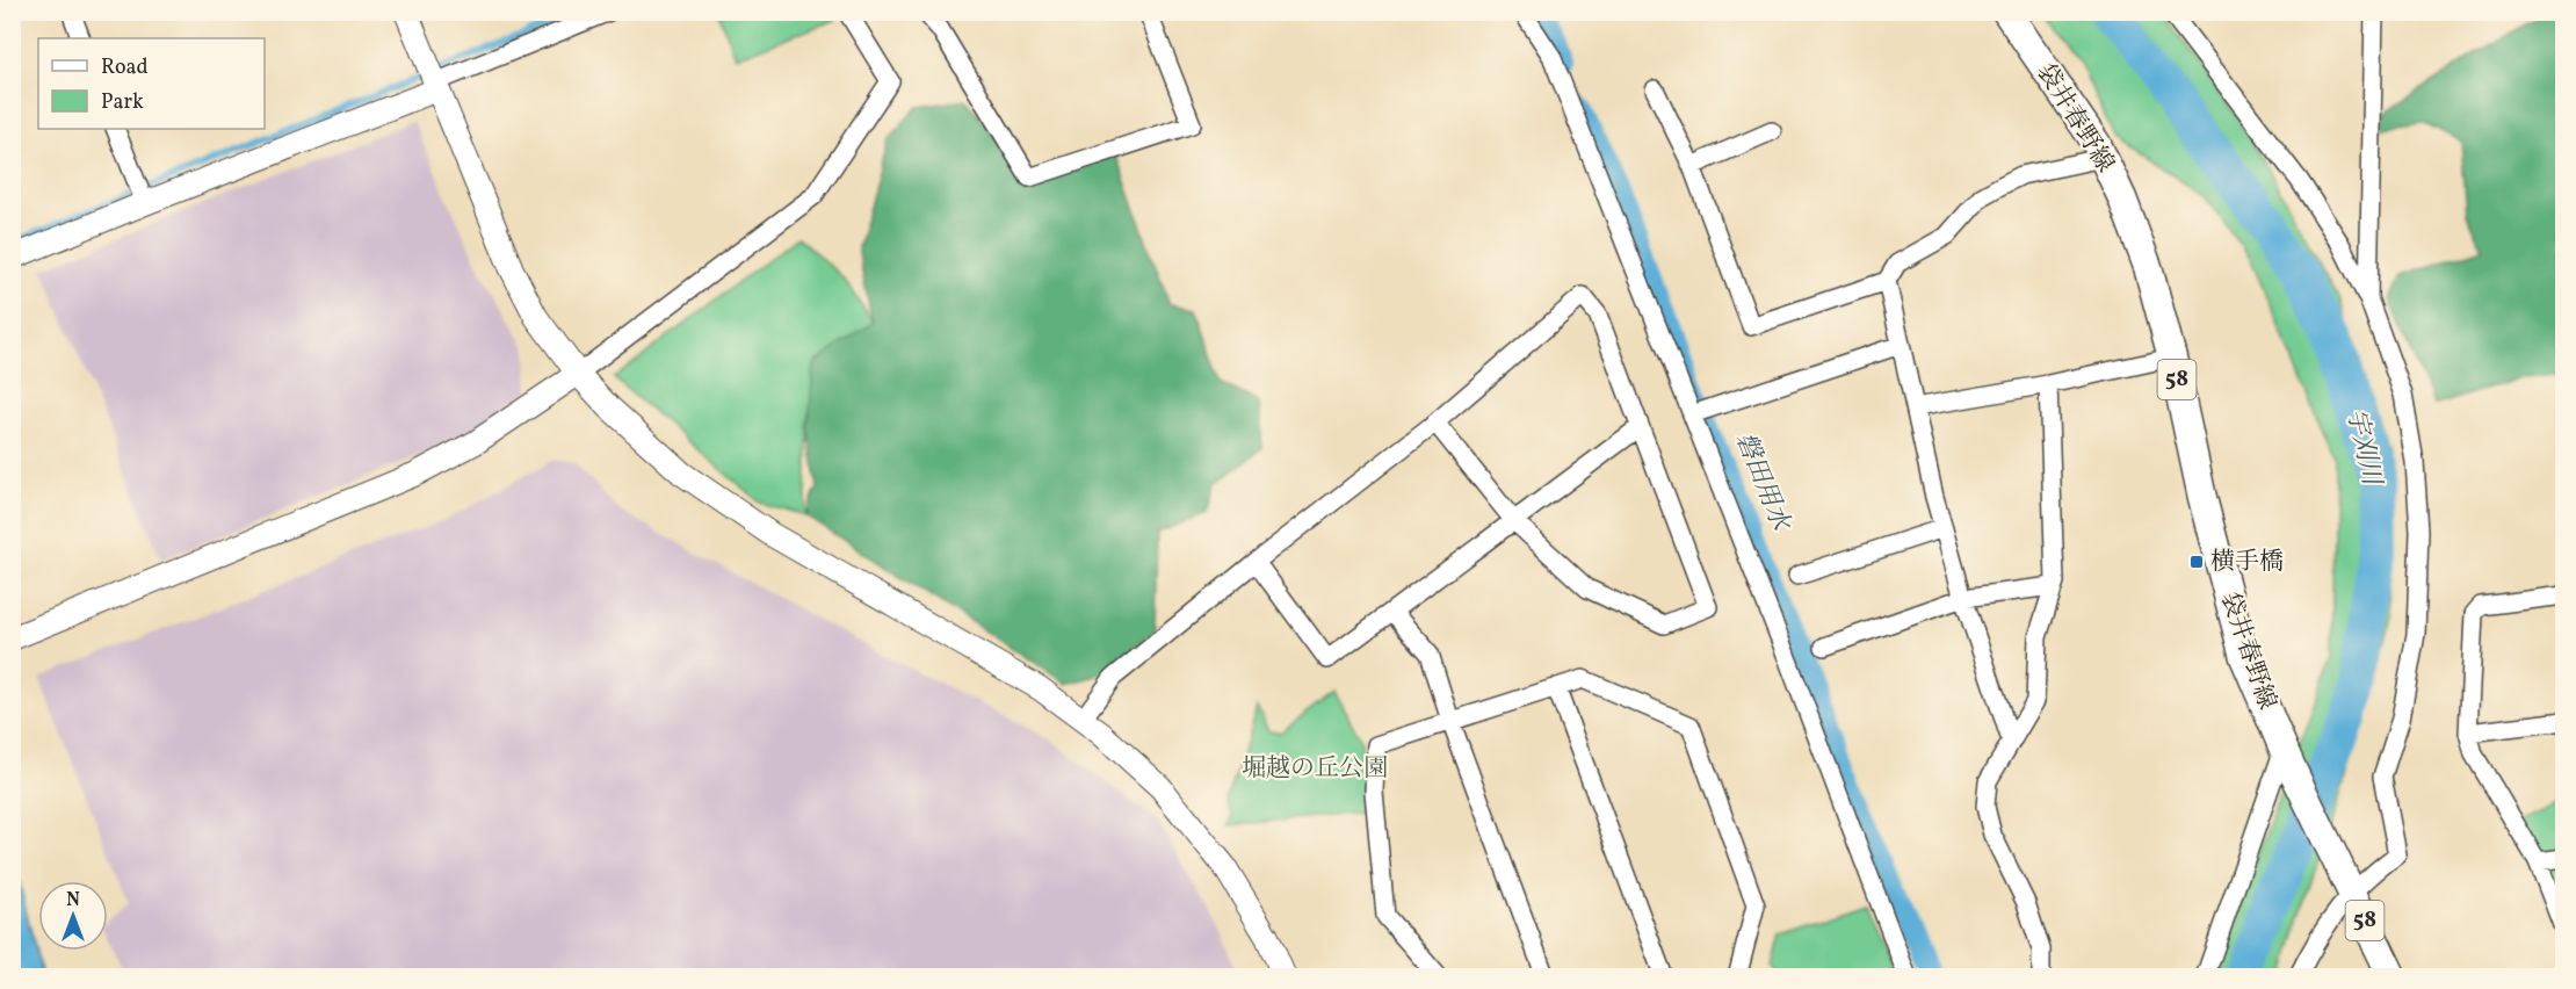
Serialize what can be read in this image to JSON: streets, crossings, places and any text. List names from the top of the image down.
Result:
{
  "streets": {
    "main road": ["袋井春野線", "58"]
  },
  "water": ["宇刈川", "磐田用水"],
  "parks": ["堀越の丘公園"],
  "places": {
    "transit": ["横手橋"]
  },
  "legend": ["Road", "Park"],
  "north": "top"
}
